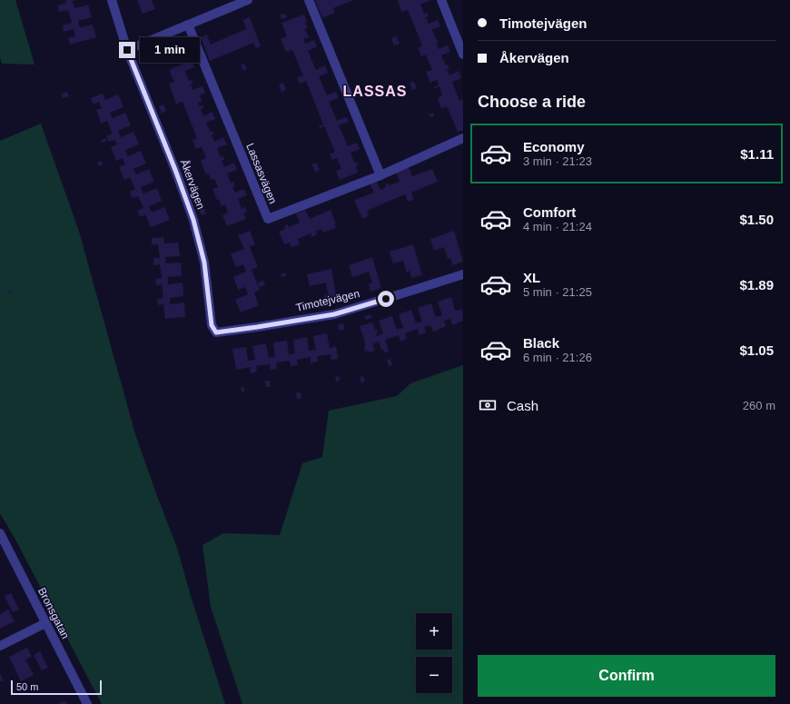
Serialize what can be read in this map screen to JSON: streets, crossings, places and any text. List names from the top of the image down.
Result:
{
  "streets": {
    "street": [
      "Lassasvägen",
      "Åkervägen",
      "Timotejvägen",
      "Bronsgatan"
    ]
  },
  "crossings": [
    ["Åkervägen", "Timotejvägen"]
  ],
  "districts": ["LASSAS"],
  "scale_bar": "50 m",
  "page": {
    "banner": ["Timotejvägen", "Åkervägen"],
    "bubble": "1 min",
    "heading": "Choose a ride",
    "list": [
      {
        "name": "Economy",
        "note": "3 min · 21:23",
        "value": "$1.11"
      },
      {
        "name": "Comfort",
        "note": "4 min · 21:24",
        "value": "$1.50"
      },
      {
        "name": "XL",
        "note": "5 min · 21:25",
        "value": "$1.89"
      },
      {
        "name": "Black",
        "note": "6 min · 21:26",
        "value": "$1.05"
      }
    ],
    "pay": ["Cash", "260 m"],
    "map_buttons": ["+", "−"],
    "buttons": "Confirm",
    "scale": "50 m"
  }
}
